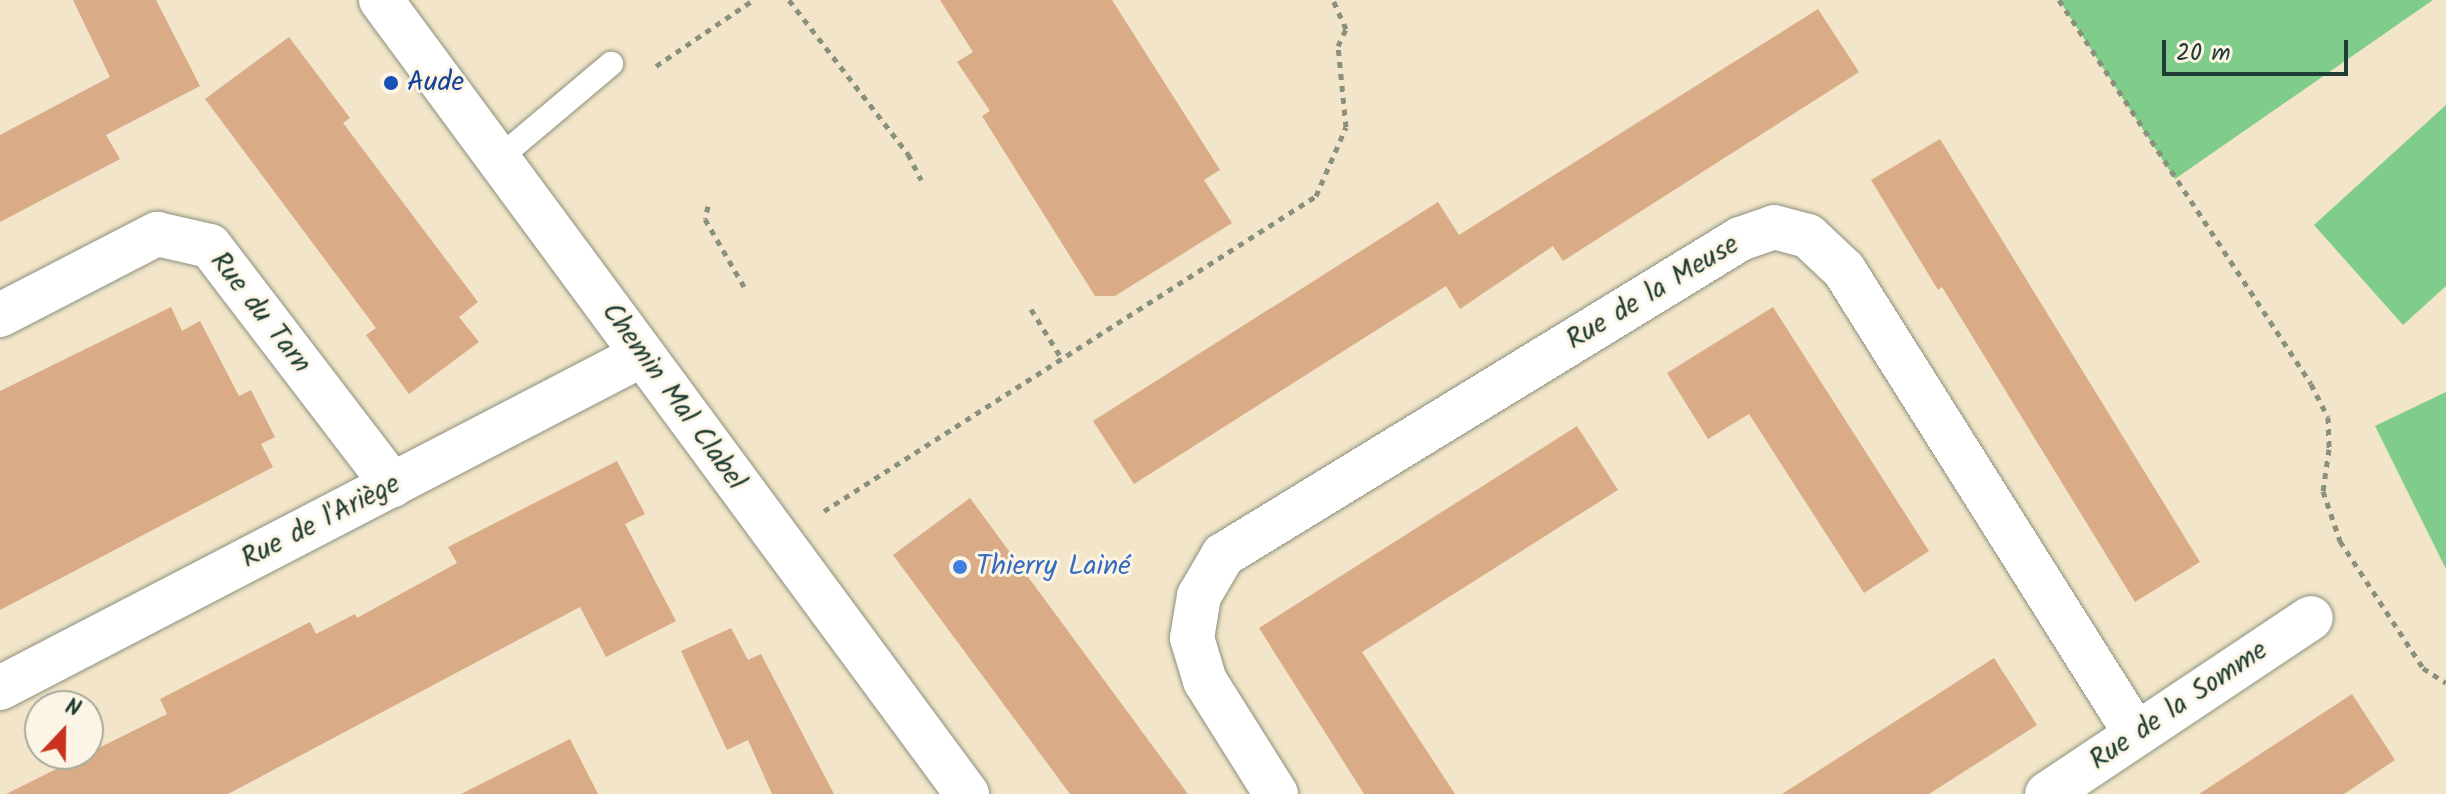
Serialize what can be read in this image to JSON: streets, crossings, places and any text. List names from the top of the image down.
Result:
{
  "streets": {
    "street": [
      "Rue de la Meuse",
      "Rue du Tarn",
      "Chemin Mal Clabel",
      "Rue de l'Ariège",
      "Rue de la Somme"
    ]
  },
  "crossings": [
    ["Rue de la Meuse", "Rue de la Somme"],
    ["Rue du Tarn", "Rue de l'Ariège"],
    ["Chemin Mal Clabel", "Rue de l'Ariège"]
  ],
  "places": ["Aude", "Thierry Lainé"],
  "scale_bar": "20 m",
  "north": "top"
}
